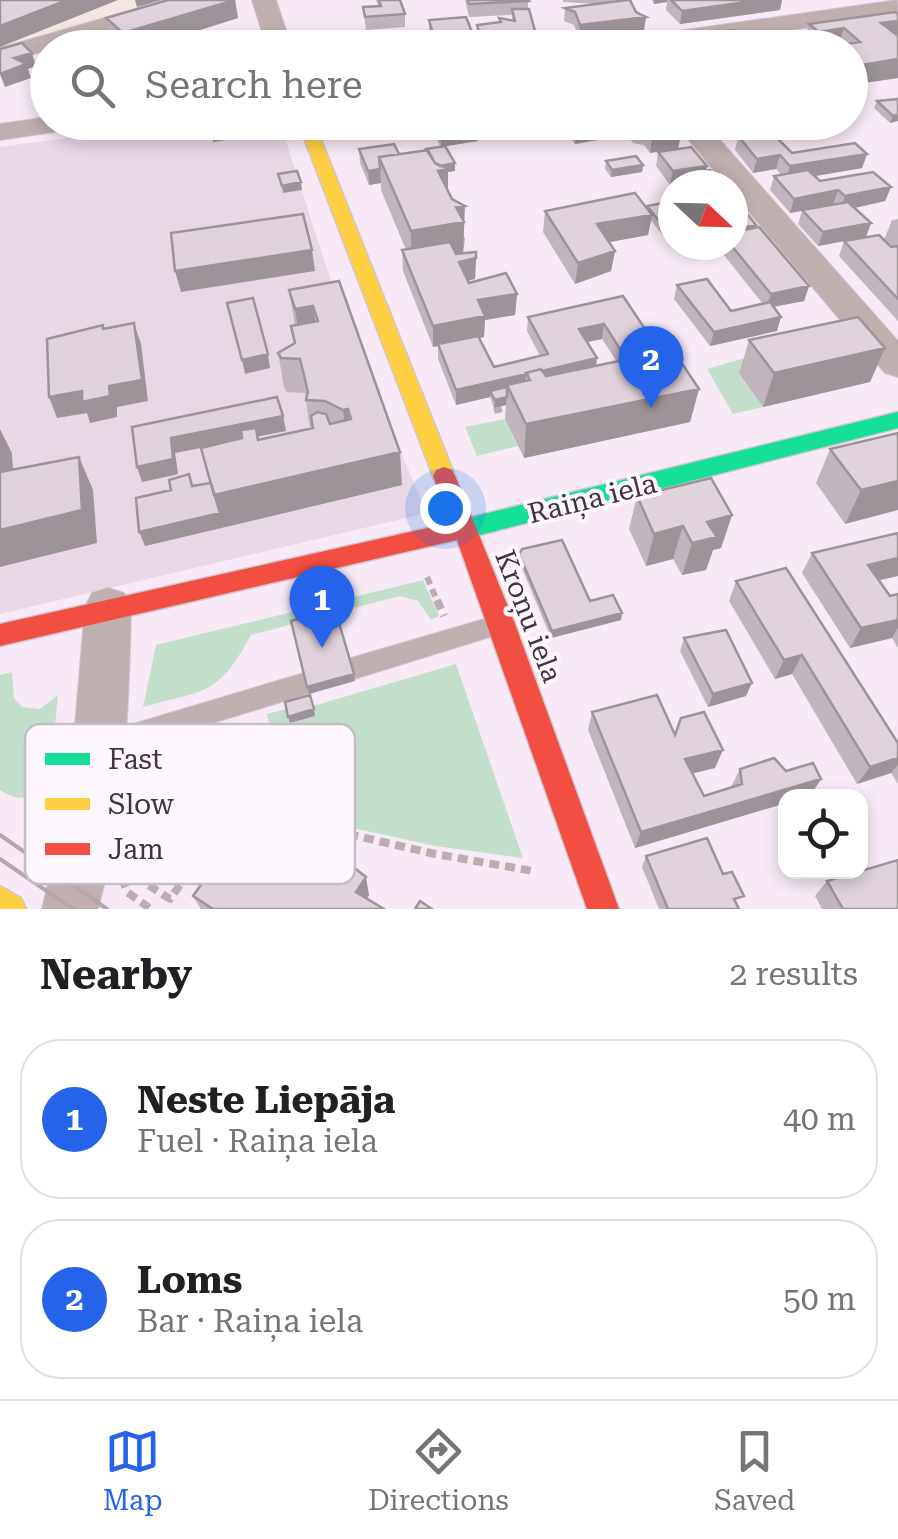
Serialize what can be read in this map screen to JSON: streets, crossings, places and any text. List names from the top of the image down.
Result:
{
  "streets": {
    "street": ["Raiņa iela", "Kroņu iela"]
  },
  "crossings": [
    ["Raiņa iela", "Kroņu iela"]
  ],
  "legend": ["Fast", "Slow", "Jam"],
  "north": "right",
  "page": {
    "search": "Search here",
    "pins": ["2", "1"],
    "heading": ["Nearby", "2 results"],
    "list": [
      {
        "mark": "1",
        "name": "Neste Liepāja",
        "note": "Fuel · Raiņa iela",
        "value": "40 m"
      },
      {
        "mark": "2",
        "name": "Loms",
        "note": "Bar · Raiņa iela",
        "value": "50 m"
      }
    ],
    "nav": ["Map", "Directions", "Saved"]
  }
}
